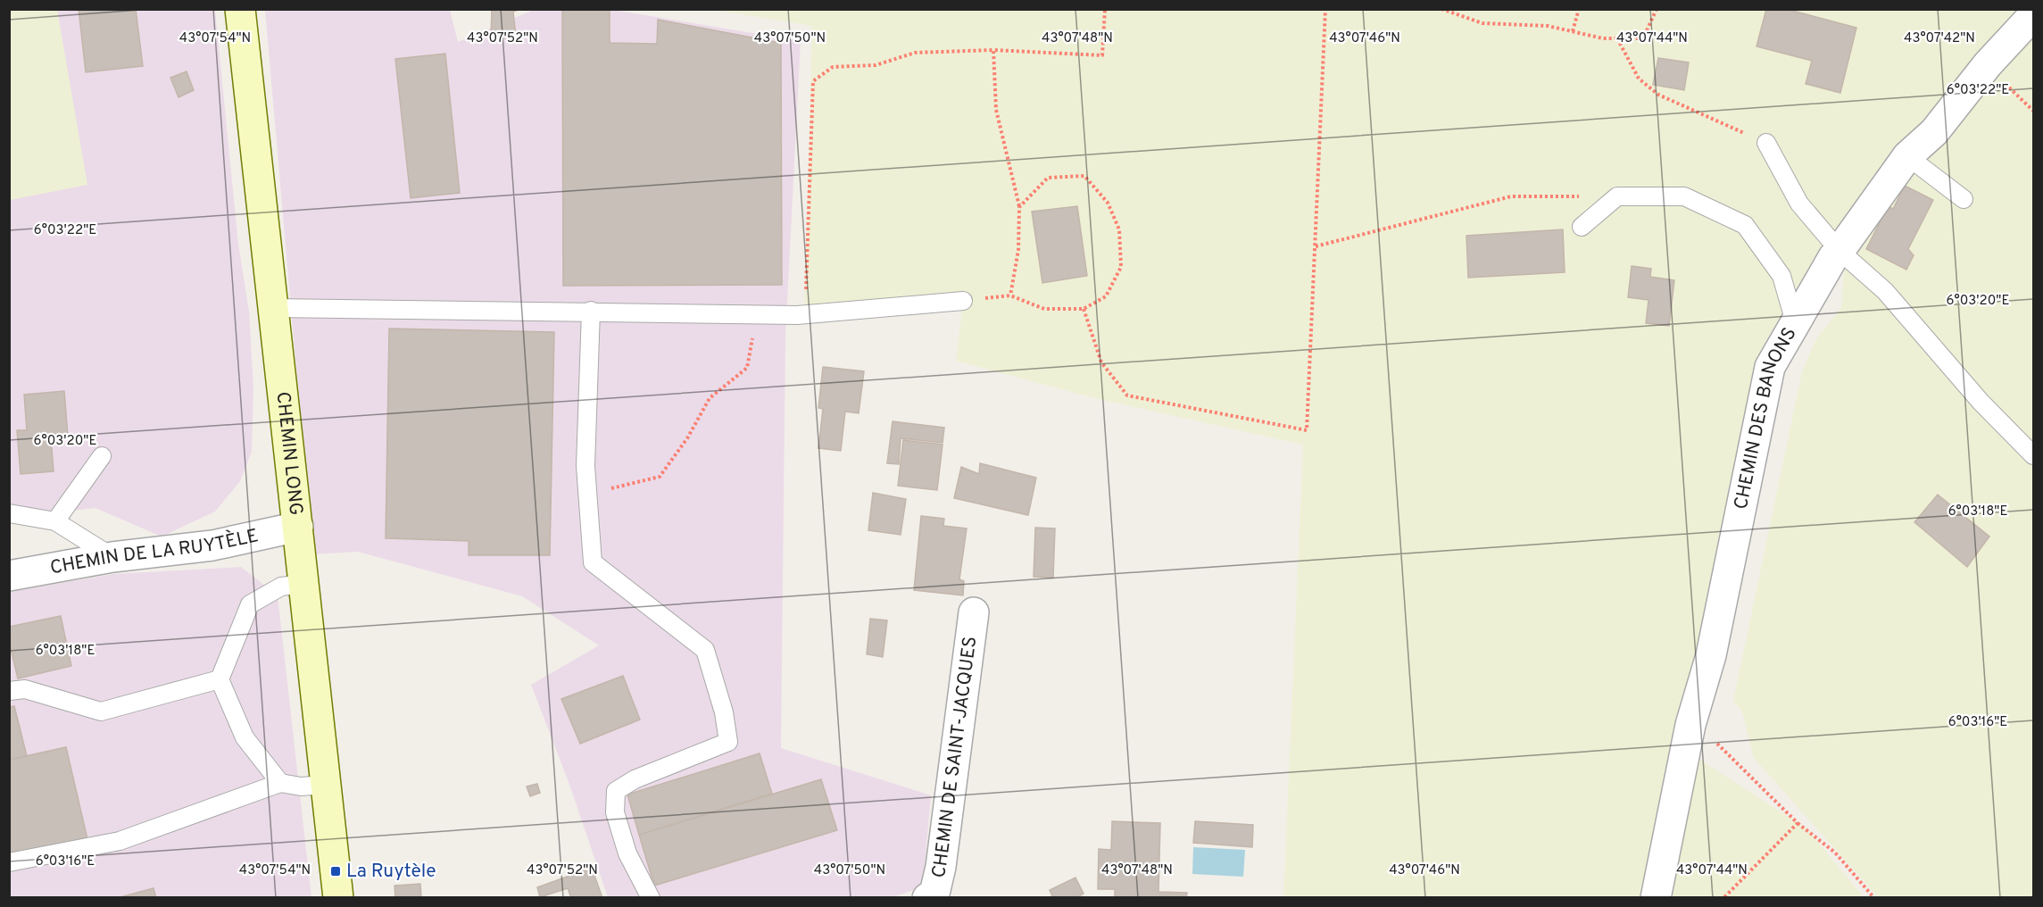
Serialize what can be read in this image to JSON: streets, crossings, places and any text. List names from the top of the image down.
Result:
{
  "streets": {
    "main road": ["CHEMIN LONG"],
    "street": ["CHEMIN DES BANONS", "CHEMIN DE LA RUYTÈLE", "CHEMIN DE SAINT-JACQUES"]
  },
  "crossings": [
    ["CHEMIN LONG", "CHEMIN DE LA RUYTÈLE"]
  ],
  "places": {
    "transit": ["La Ruytèle"]
  },
  "coordinates": [
    "43°07'54\"N",
    "43°07'52\"N",
    "43°07'50\"N",
    "43°07'48\"N",
    "43°07'46\"N",
    "43°07'44\"N",
    "43°07'42\"N",
    "6°03'22\"E",
    "6°03'20\"E",
    "6°03'18\"E",
    "6°03'16\"E"
  ]
}
